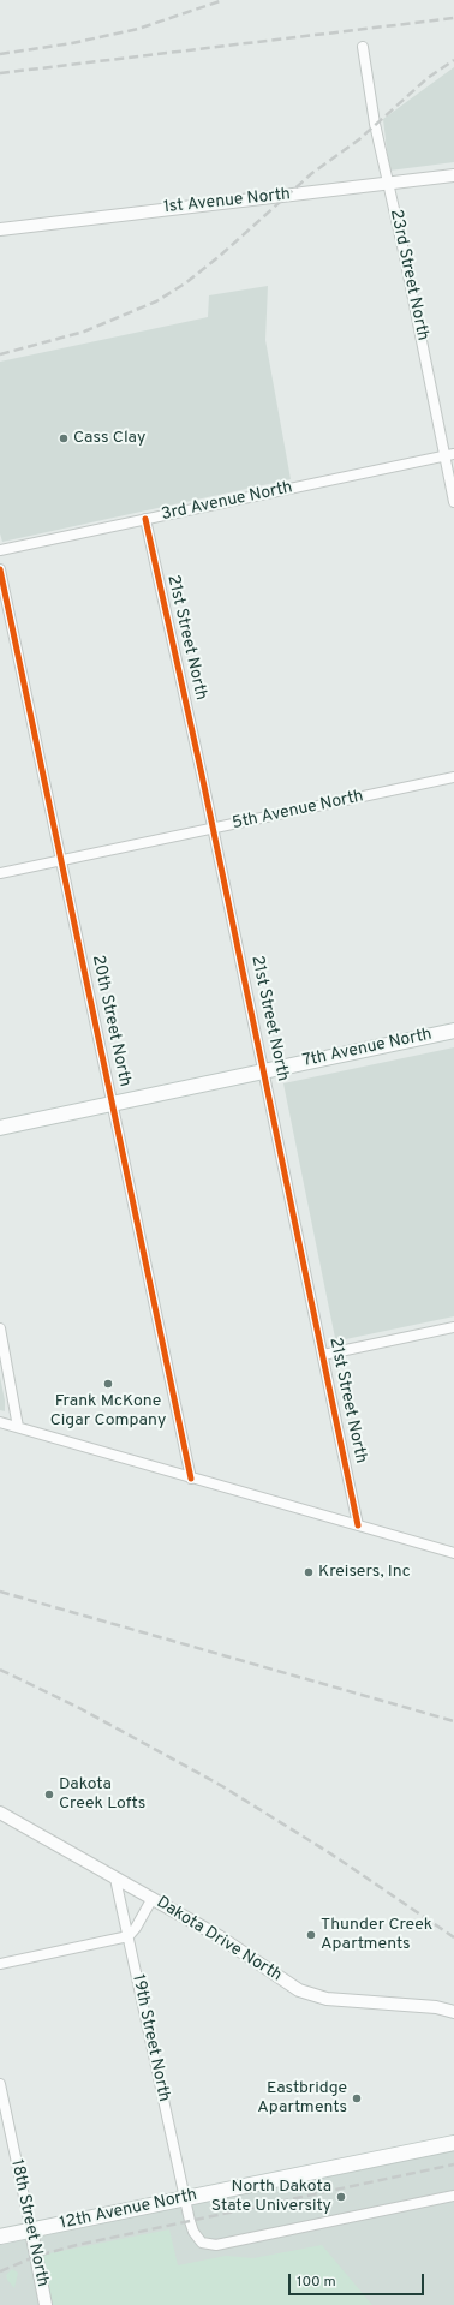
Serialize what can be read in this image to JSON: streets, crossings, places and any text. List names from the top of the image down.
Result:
{
  "streets": {
    "main road": ["7th Avenue North", "12th Avenue North"],
    "street": [
      "1st Avenue North",
      "23rd Street North",
      "3rd Avenue North",
      "21st Street North",
      "5th Avenue North",
      "20th Street North",
      "Dakota Drive North",
      "19th Street North",
      "18th Street North"
    ]
  },
  "crossings": [
    ["1st Avenue North", "23rd Street North"],
    ["23rd Street North", "3rd Avenue North"],
    ["3rd Avenue North", "21st Street North"],
    ["21st Street North", "5th Avenue North"],
    ["21st Street North", "7th Avenue North"],
    ["5th Avenue North", "20th Street North"],
    ["20th Street North", "7th Avenue North"],
    ["Dakota Drive North", "19th Street North"],
    ["19th Street North", "12th Avenue North"],
    ["12th Avenue North", "18th Street North"]
  ],
  "places": [
    "Cass Clay",
    "Frank McKone Cigar Company",
    "Kreisers, Inc",
    "Dakota Creek Lofts",
    "Thunder Creek Apartments",
    "Eastbridge Apartments",
    "North Dakota State University"
  ],
  "scale_bar": "100 m"
}
